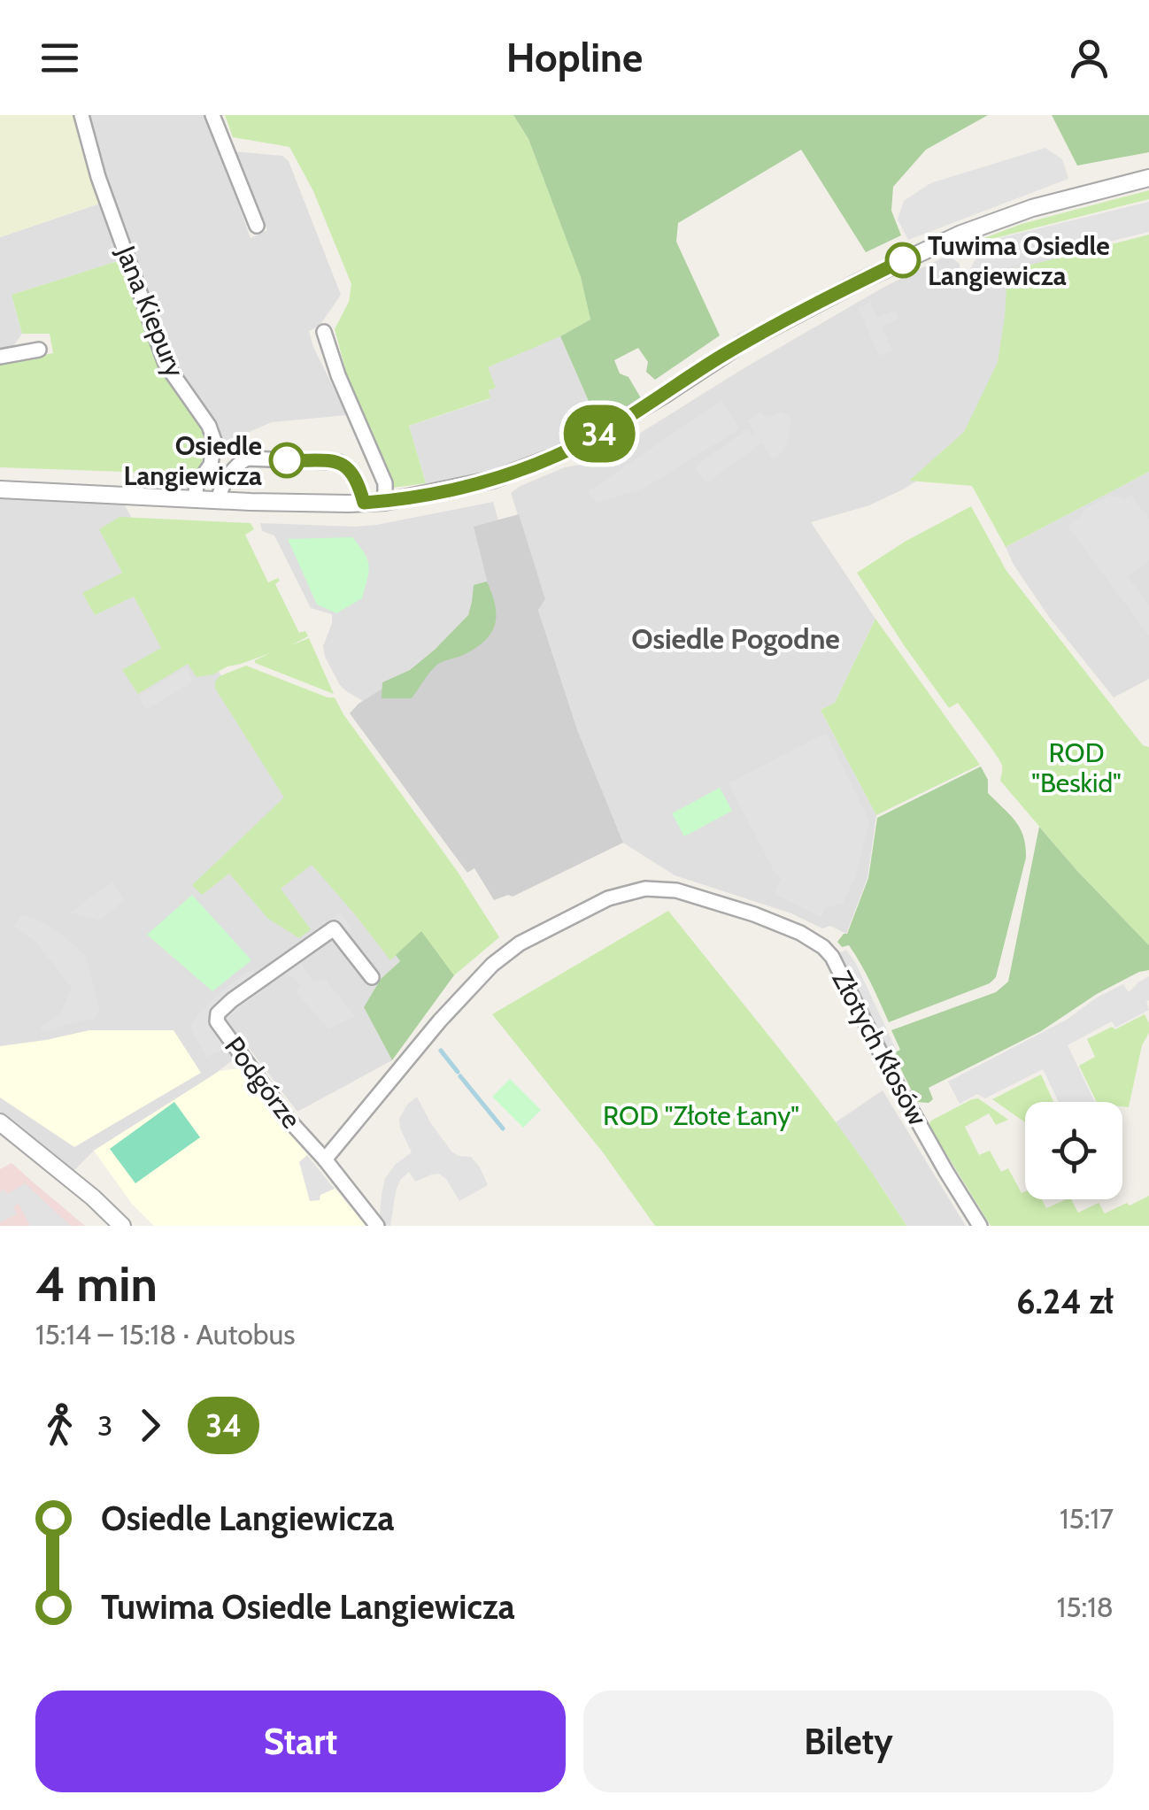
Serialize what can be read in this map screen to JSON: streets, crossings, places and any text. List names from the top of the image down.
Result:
{
  "streets": {
    "street": ["Jana Kiepury", "Złotych Kłosów", "Podgórze"]
  },
  "crossings": [
    ["Złotych Kłosów", "Podgórze"]
  ],
  "districts": ["Osiedle Pogodne"],
  "parks": ["ROD \"Beskid\"", "ROD \"Złote Łany\""],
  "places": ["Tuwima Osiedle Langiewicza", "Osiedle Langiewicza"],
  "lines": ["bus line 34"],
  "page": {
    "header": "Hopline",
    "on_map": "34",
    "heading": ["4 min", "15:14 – 15:18 · Autobus", "6.24 zł"],
    "legs": ["3", "34"],
    "list": [
      {
        "name": "Osiedle Langiewicza",
        "value": "15:17"
      },
      {
        "name": "Tuwima Osiedle Langiewicza",
        "value": "15:18"
      }
    ],
    "buttons": ["Start", "Bilety"]
  }
}
